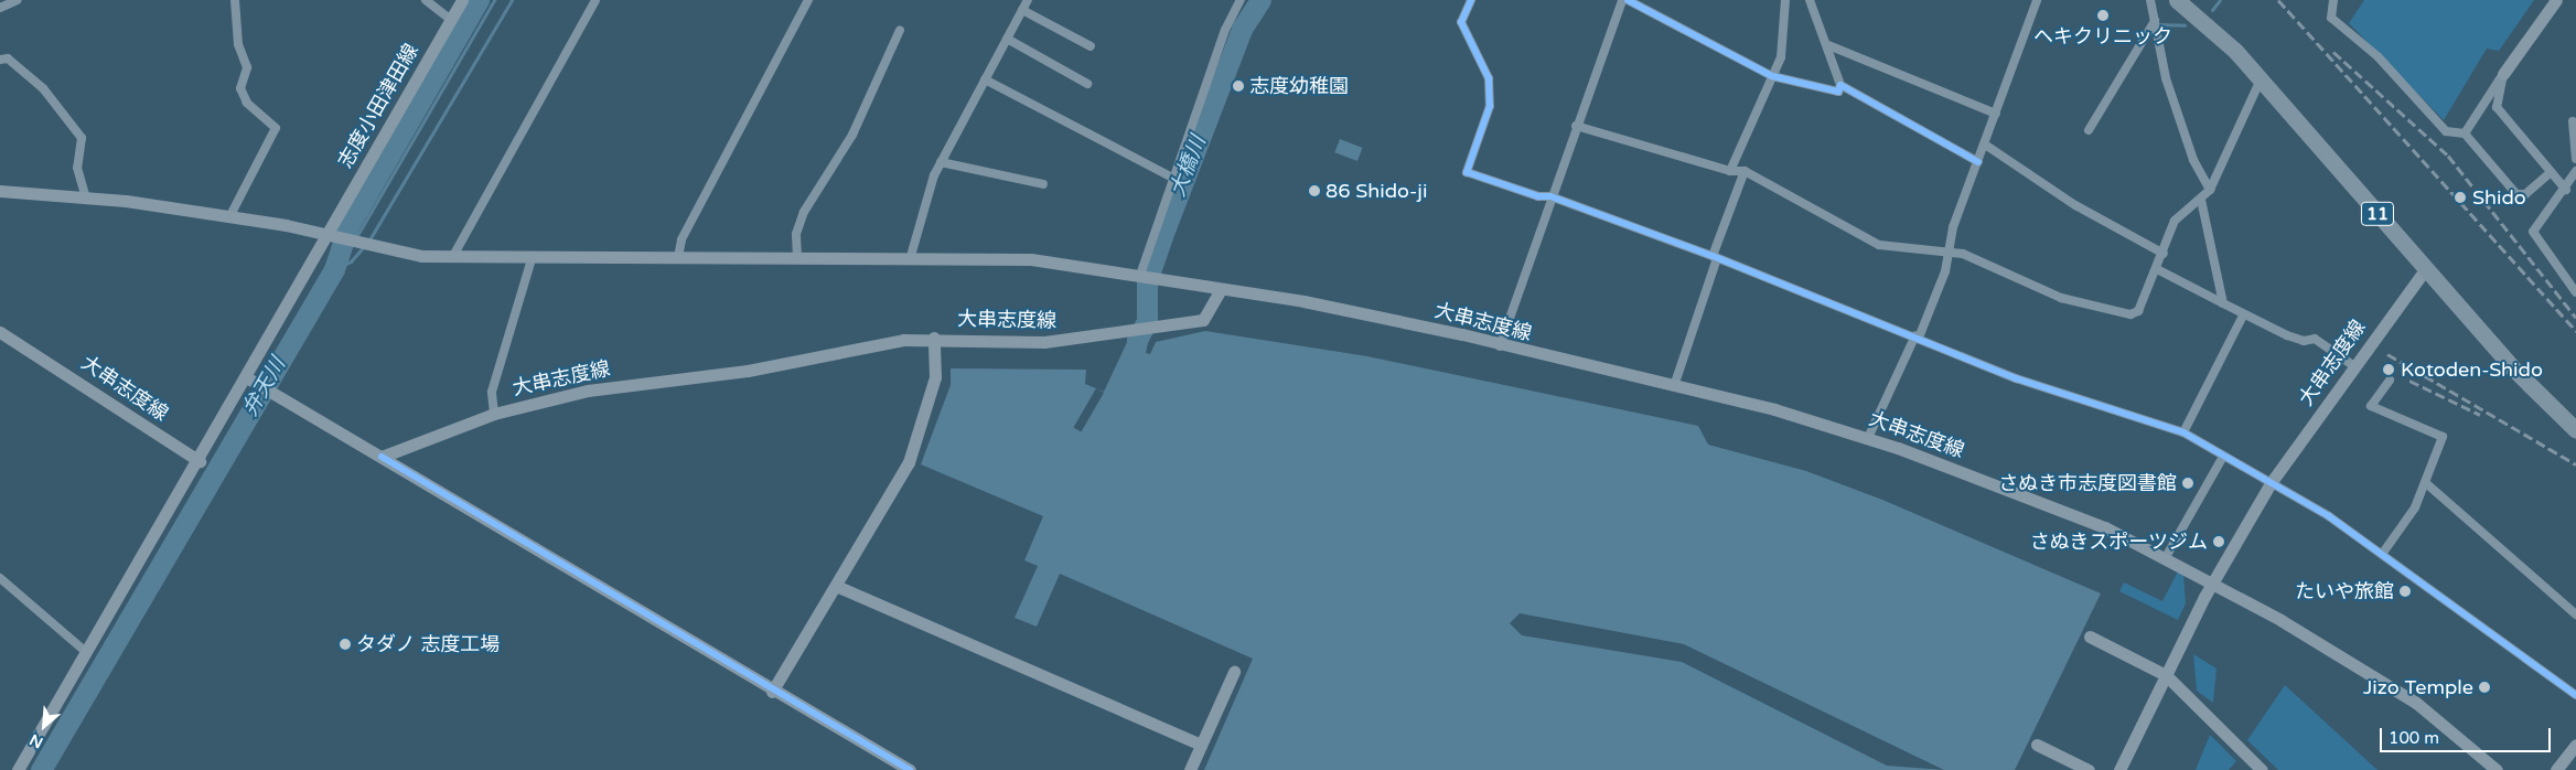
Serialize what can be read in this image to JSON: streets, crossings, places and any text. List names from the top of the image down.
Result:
{
  "streets": {
    "highway": ["11"],
    "main road": ["志度小田津田線", "大串志度線"]
  },
  "crossings": [
    ["志度小田津田線", "大串志度線"],
    ["11", "大串志度線"]
  ],
  "water": ["大橋川", "弁天川"],
  "places": [
    "ヘキクリニック",
    "志度幼稚園",
    "86 Shido-ji",
    "Shido",
    "Kotoden-Shido",
    "さぬき市志度図書館",
    "さぬきスポーツジム",
    "たいや旅館",
    "タダノ 志度工場",
    "Jizo Temple"
  ],
  "scale_bar": "100 m",
  "north": "bottom left"
}
